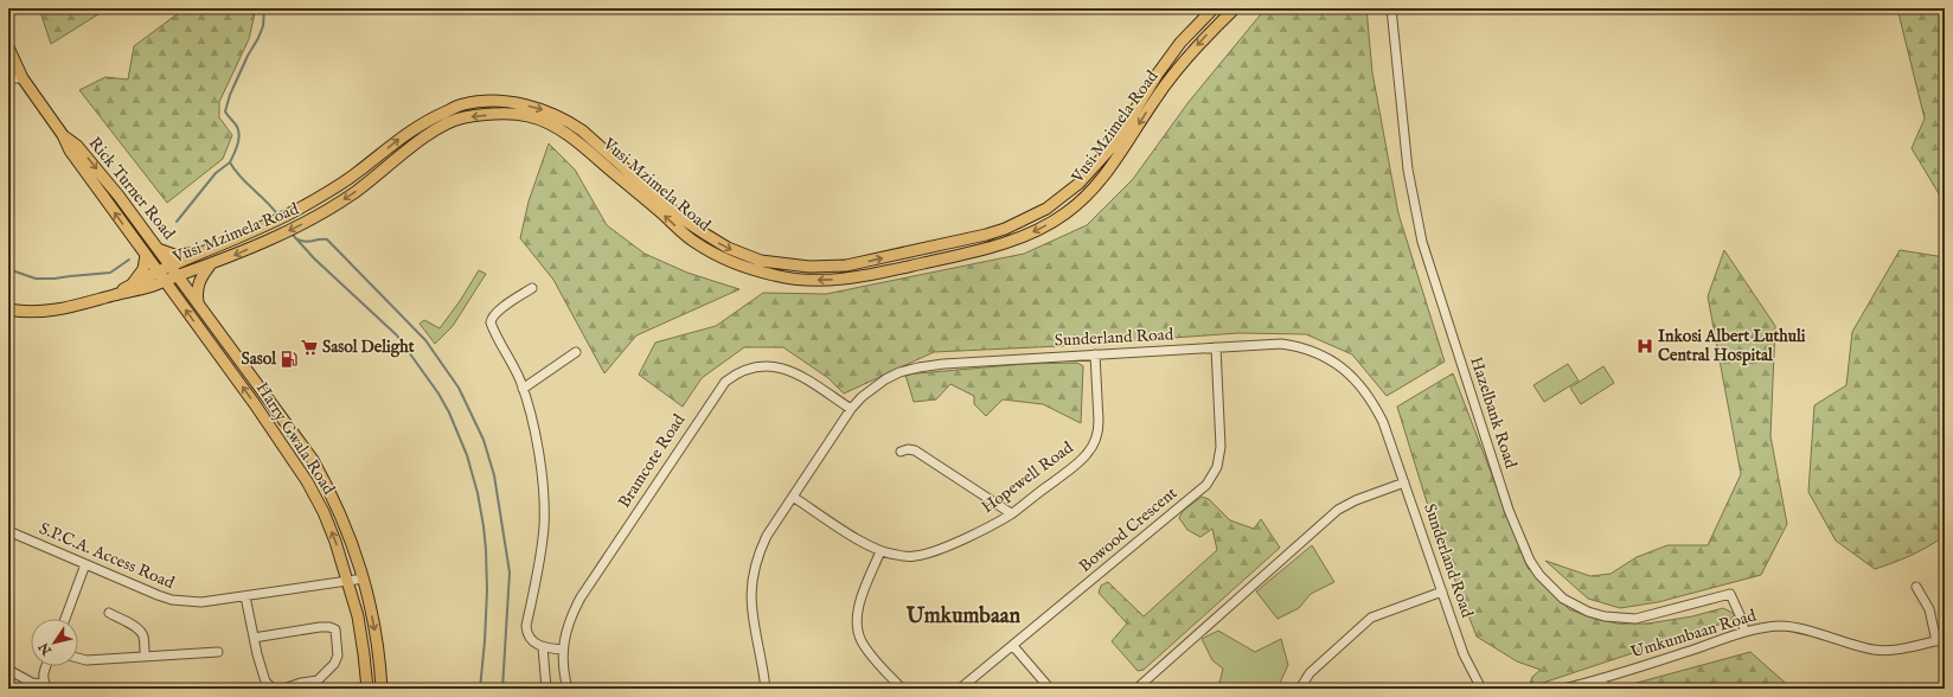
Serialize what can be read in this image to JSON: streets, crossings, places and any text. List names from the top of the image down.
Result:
{
  "streets": {
    "main road": ["Vusi Mzimela Road", "Rick Turner Road", "Harry Gwala Road"],
    "street": [
      "Sunderland Road",
      "Hazelbank Road",
      "Bramcote Road",
      "Hopewell Road",
      "Bowood Crescent",
      "S.P.C.A. Access Road",
      "Umkumbaan Road"
    ]
  },
  "crossings": [
    ["Vusi Mzimela Road", "Rick Turner Road"],
    ["Vusi Mzimela Road", "Harry Gwala Road"],
    ["Rick Turner Road", "Harry Gwala Road"],
    ["Sunderland Road", "Bramcote Road"],
    ["Sunderland Road", "Hopewell Road"],
    ["Sunderland Road", "Bowood Crescent"],
    ["Hazelbank Road", "Umkumbaan Road"],
    ["Harry Gwala Road", "S.P.C.A. Access Road"]
  ],
  "districts": ["Umkumbaan"],
  "places": {
    "hospital": ["Inkosi Albert Luthuli Central Hospital"],
    "supermarket": ["Sasol Delight"],
    "fuel station": ["Sasol"]
  },
  "north": "bottom left"
}
